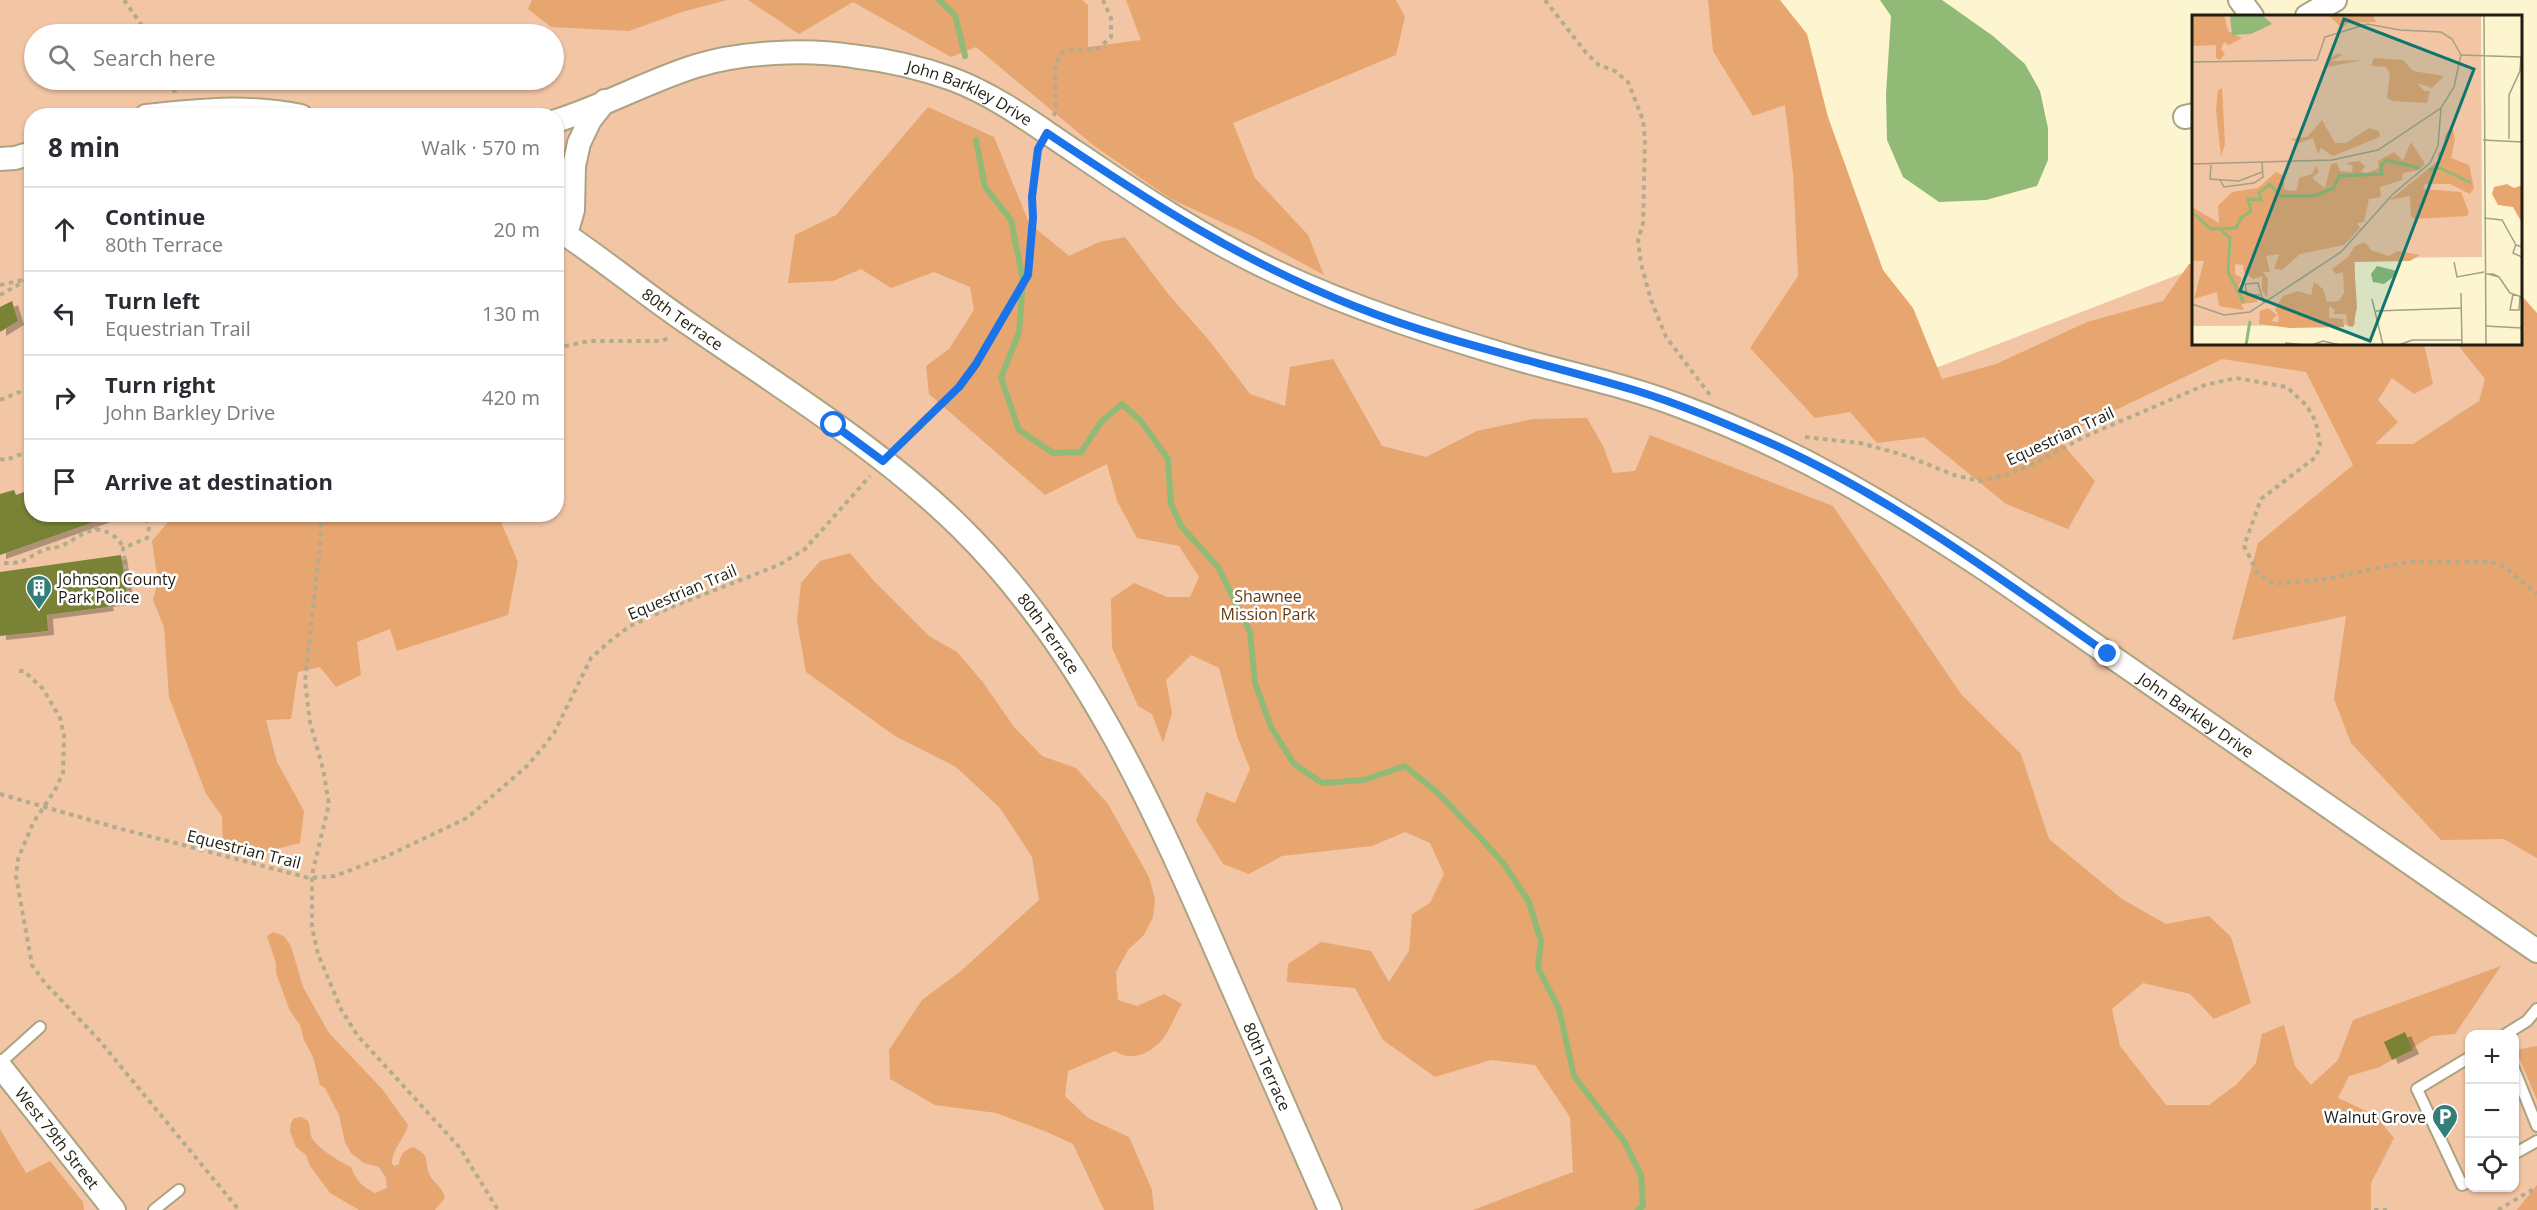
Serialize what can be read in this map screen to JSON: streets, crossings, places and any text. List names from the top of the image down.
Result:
{
  "streets": {
    "street": ["John Barkley Drive", "80th Terrace", "West 79th Street"],
    "path": ["Equestrian Trail"]
  },
  "crossings": [
    ["John Barkley Drive", "Equestrian Trail"],
    ["80th Terrace", "Equestrian Trail"]
  ],
  "parks": ["Shawnee Mission Park"],
  "places": {
    "building": ["Johnson County Park Police"],
    "parking": ["Walnut Grove"]
  },
  "page": {
    "search": "Search here",
    "heading": ["8 min", "Walk · 570 m"],
    "list": [
      ["Continue", "80th Terrace", "20 m"],
      ["Turn left", "Equestrian Trail", "130 m"],
      ["Turn right", "John Barkley Drive", "420 m"],
      "Arrive at destination"
    ],
    "map_buttons": ["+", "−"]
  }
}
